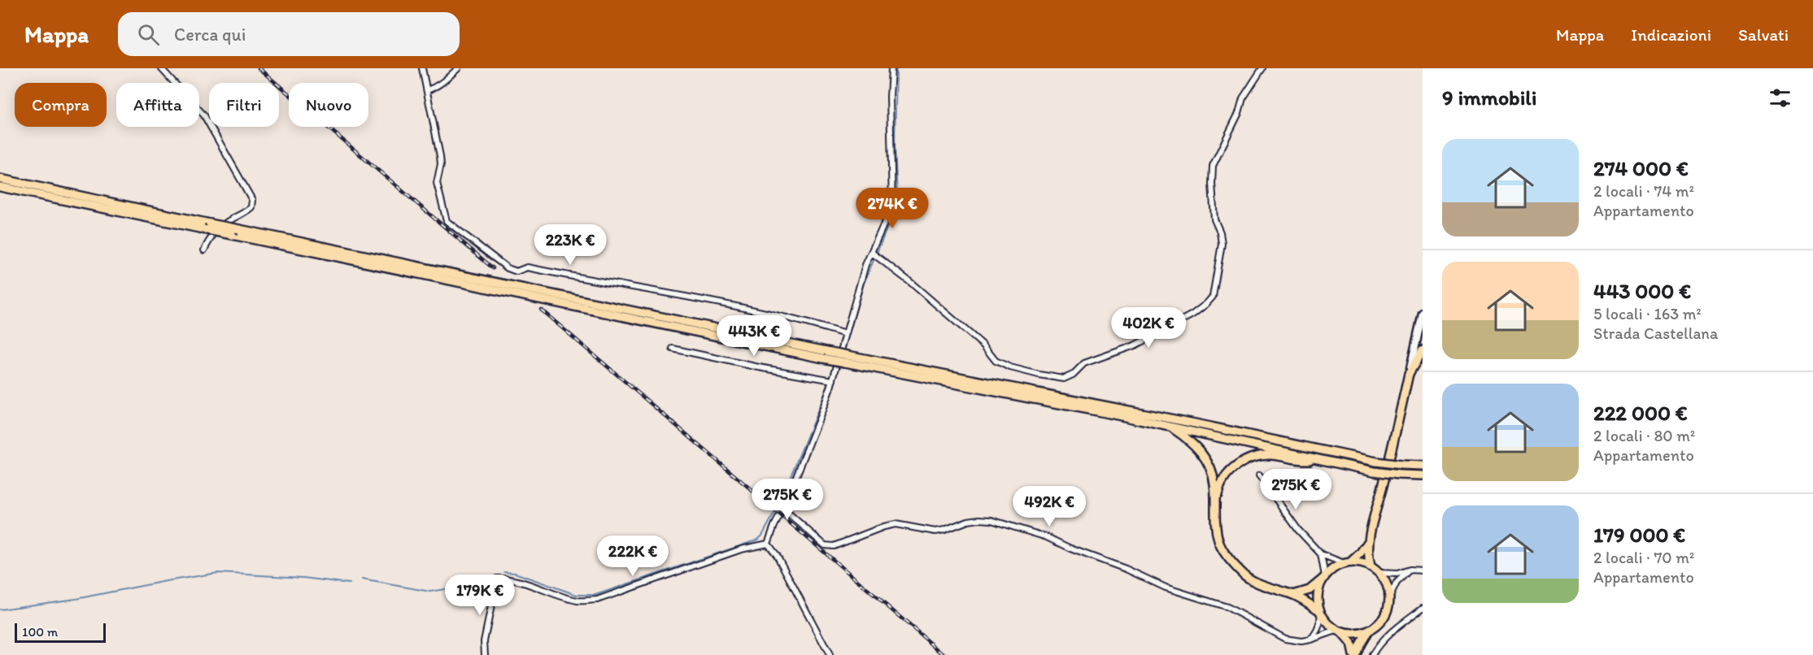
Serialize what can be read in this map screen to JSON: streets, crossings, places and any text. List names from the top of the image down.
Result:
{
  "scale_bar": "100 m",
  "page": {
    "header": "Mappa",
    "search": "Cerca qui",
    "nav": ["Mappa", "Indicazioni", "Salvati"],
    "heading": "9 immobili",
    "chip": [
      "Compra",
      "Affitta",
      "Filtri",
      "Nuovo"
    ],
    "list": [
      {
        "name": "274 000 €",
        "note": "2 locali · 74 m² · Appartamento"
      },
      {
        "name": "443 000 €",
        "note": "5 locali · 163 m² · Strada Castellana"
      },
      {
        "name": "222 000 €",
        "note": "2 locali · 80 m² · Appartamento"
      },
      {
        "name": "179 000 €",
        "note": "2 locali · 70 m² · Appartamento"
      }
    ],
    "price": [
      "274K €",
      "223K €",
      "402K €",
      "443K €",
      "275K €",
      "275K €",
      "492K €",
      "222K €",
      "179K €"
    ],
    "scale": "100 m"
  }
}
